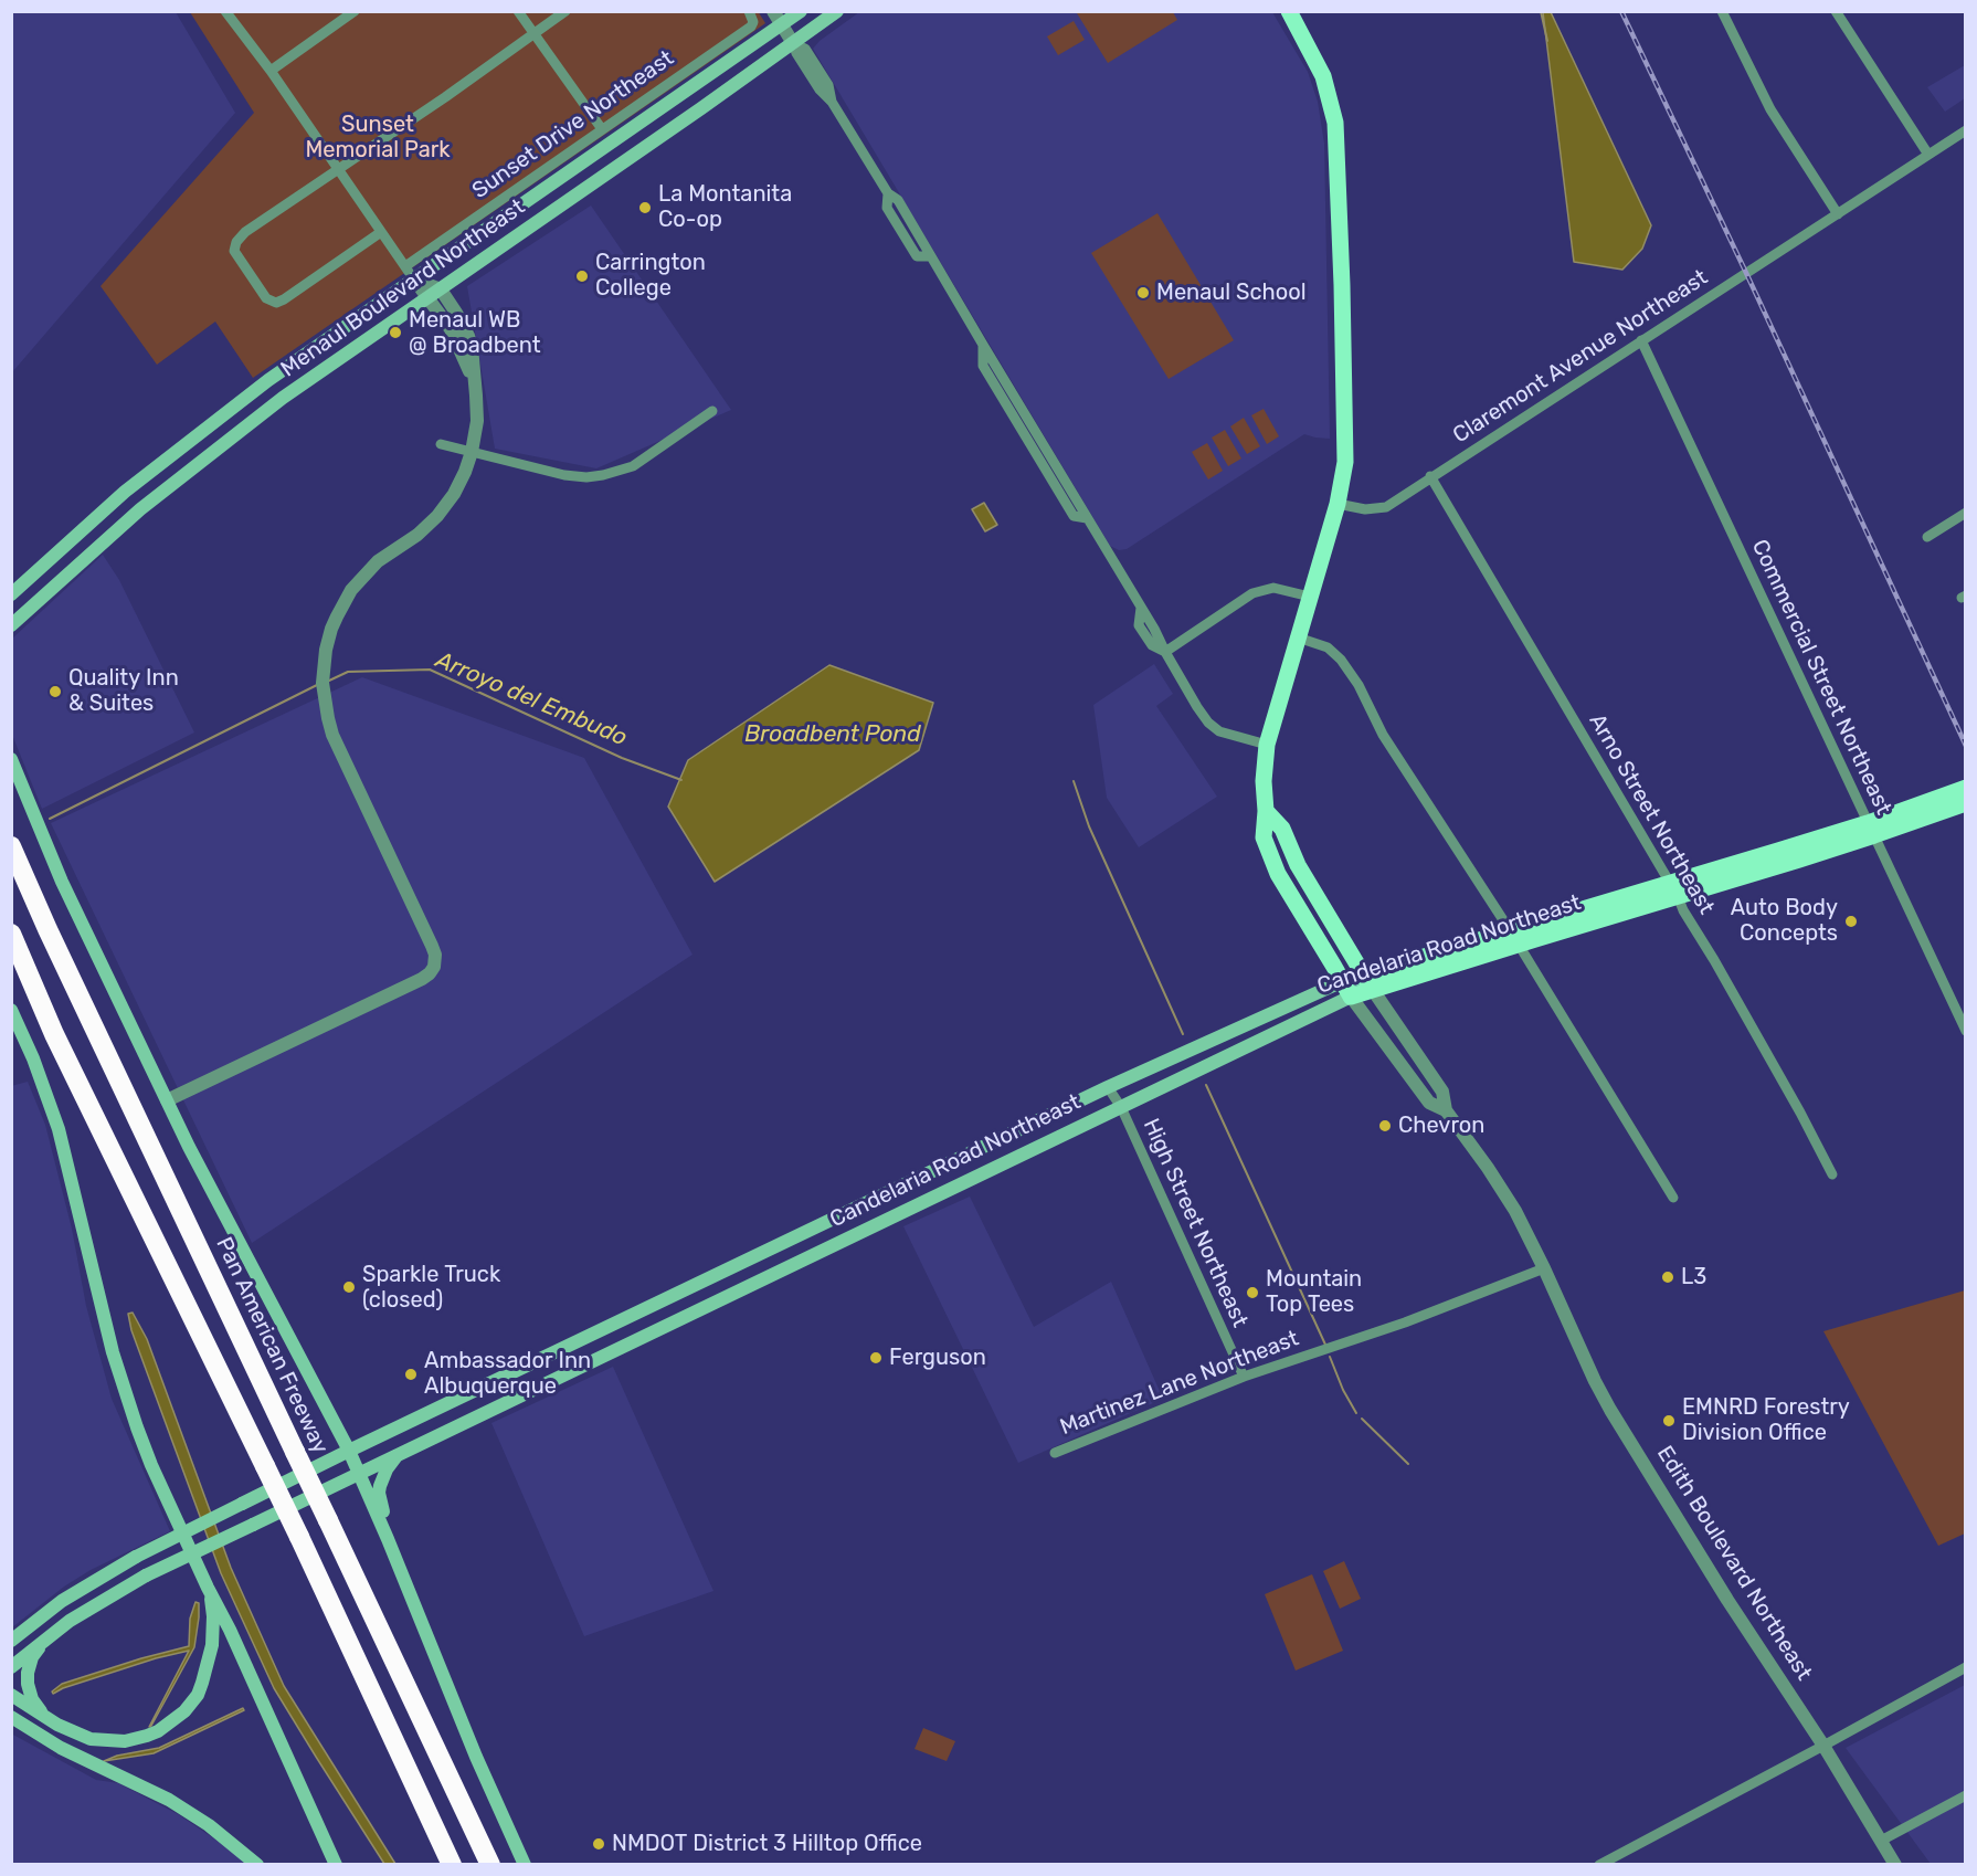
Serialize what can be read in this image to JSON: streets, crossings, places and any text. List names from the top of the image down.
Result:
{
  "streets": {
    "highway": ["Pan American Freeway"],
    "main road": ["Menaul Boulevard Northeast", "Candelaria Road Northeast", "Edith Boulevard Northeast"],
    "street": [
      "Sunset Drive Northeast",
      "Claremont Avenue Northeast",
      "Commercial Street Northeast",
      "Arno Street Northeast",
      "High Street Northeast",
      "Martinez Lane Northeast"
    ]
  },
  "crossings": [
    ["Sunset Drive Northeast", "Menaul Boulevard Northeast"],
    ["Claremont Avenue Northeast", "Commercial Street Northeast"],
    ["Claremont Avenue Northeast", "Arno Street Northeast"],
    ["Claremont Avenue Northeast", "Edith Boulevard Northeast"],
    ["Commercial Street Northeast", "Candelaria Road Northeast"],
    ["Arno Street Northeast", "Candelaria Road Northeast"],
    ["Candelaria Road Northeast", "High Street Northeast"],
    ["Candelaria Road Northeast", "Edith Boulevard Northeast"],
    ["High Street Northeast", "Martinez Lane Northeast"],
    ["Martinez Lane Northeast", "Edith Boulevard Northeast"]
  ],
  "water": ["Arroyo del Embudo", "Broadbent Pond"],
  "parks": ["Sunset Memorial Park"],
  "places": [
    "La Montanita Co-op",
    "Carrington College",
    "Menaul School",
    "Menaul WB @ Broadbent",
    "Quality Inn & Suites",
    "Auto Body Concepts",
    "Chevron",
    "L3",
    "Sparkle Truck (closed)",
    "Mountain Top Tees",
    "Ferguson",
    "Ambassador Inn Albuquerque",
    "EMNRD Forestry Division Office",
    "NMDOT District 3 Hilltop Office"
  ]
}
